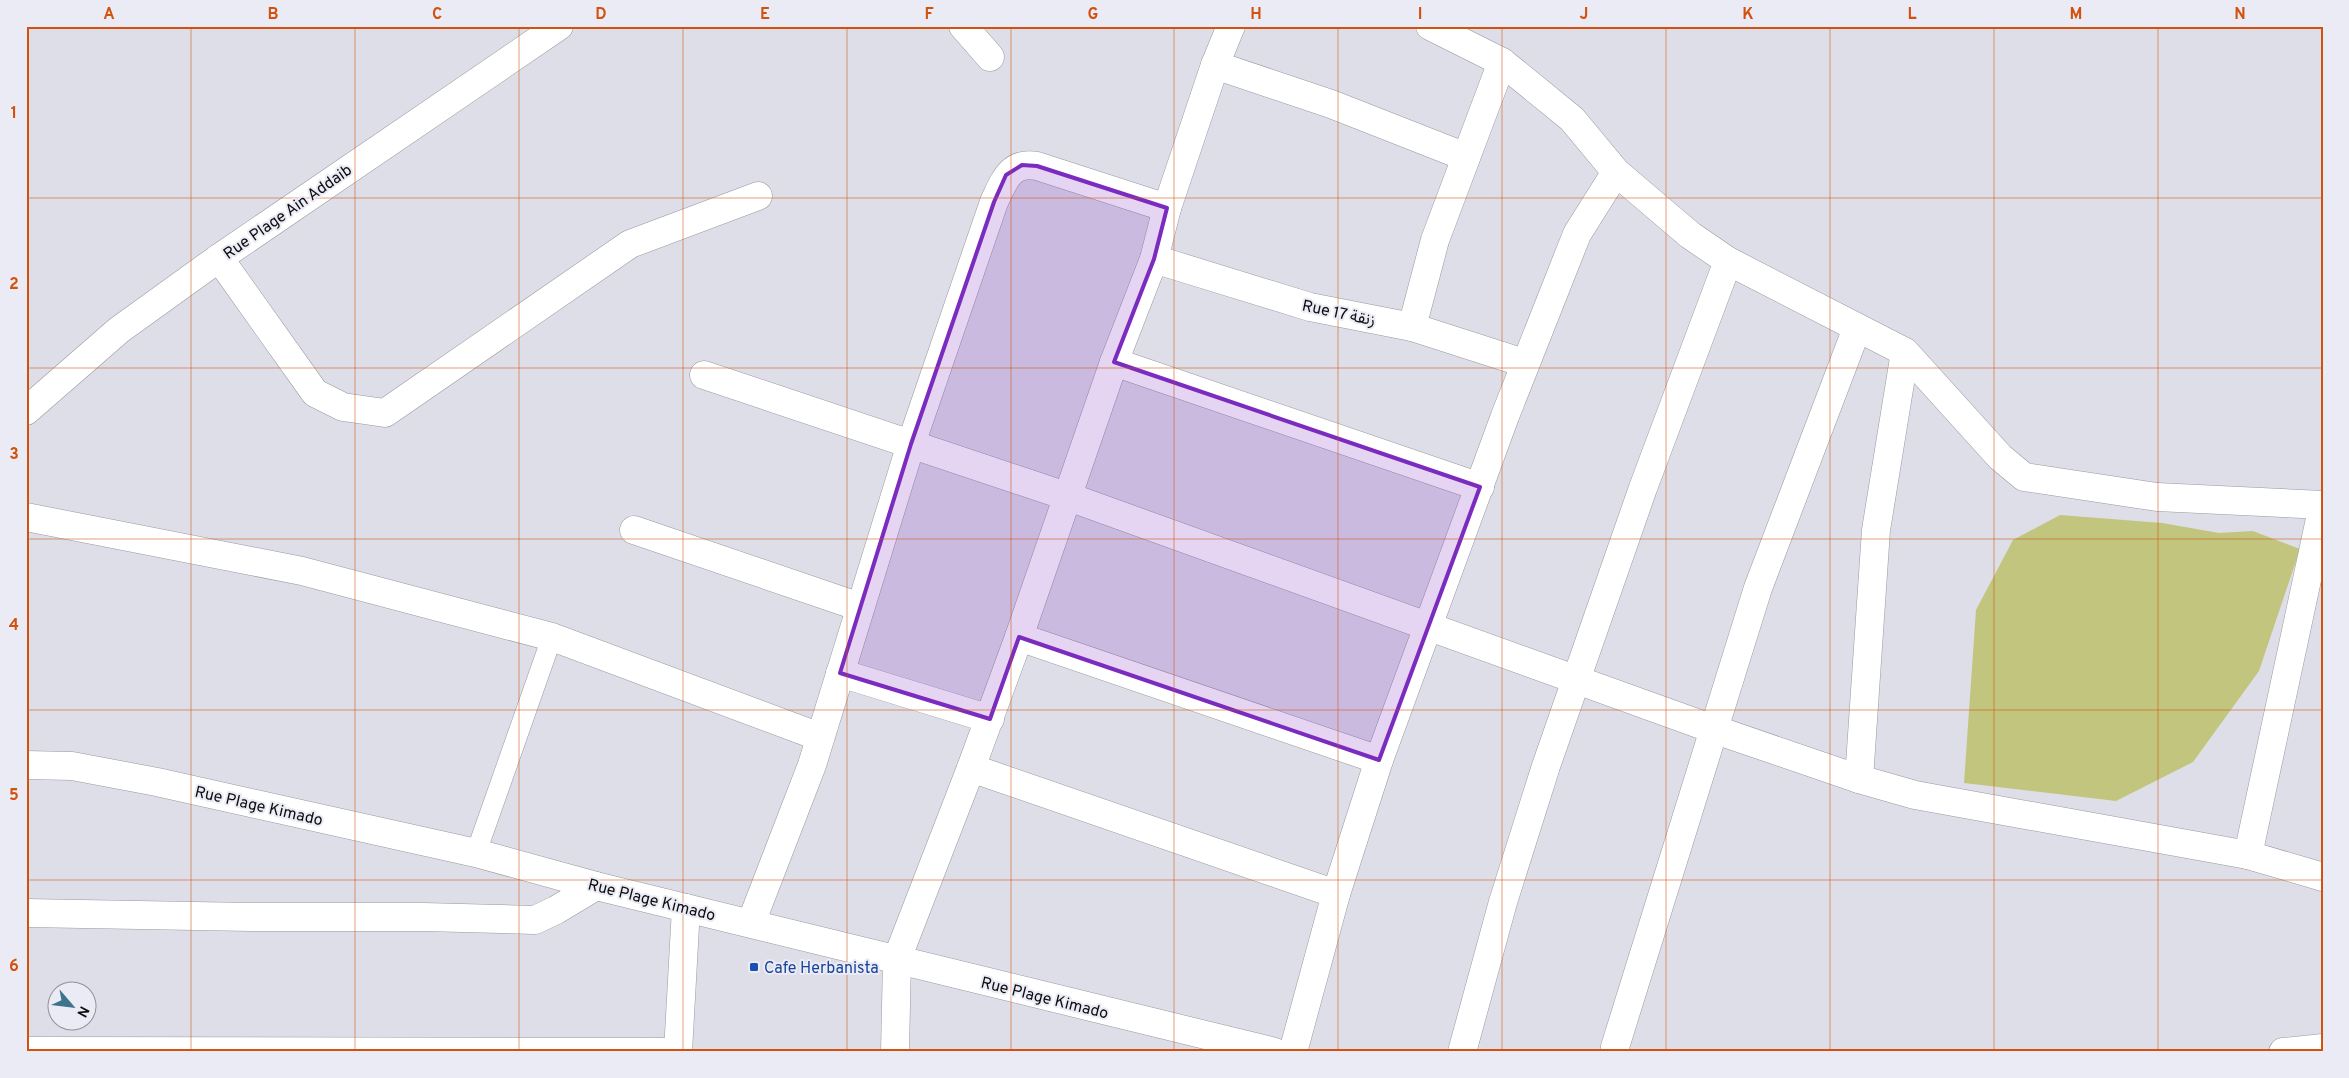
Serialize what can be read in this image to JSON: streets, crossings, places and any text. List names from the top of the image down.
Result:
{
  "streets": {
    "street": ["Rue Plage Ain Addaib", "Rue 17 زنقة", "Rue Plage Kimado"]
  },
  "places": {
    "transit": ["Cafe Herbanista"]
  },
  "north": "bottom right",
  "grid": {
    "columns": [
      "A",
      "B",
      "C",
      "D",
      "E",
      "F",
      "G",
      "H",
      "I",
      "J",
      "K",
      "L",
      "M",
      "N"
    ],
    "rows": [
      "1",
      "2",
      "3",
      "4",
      "5",
      "6"
    ]
  }
}
